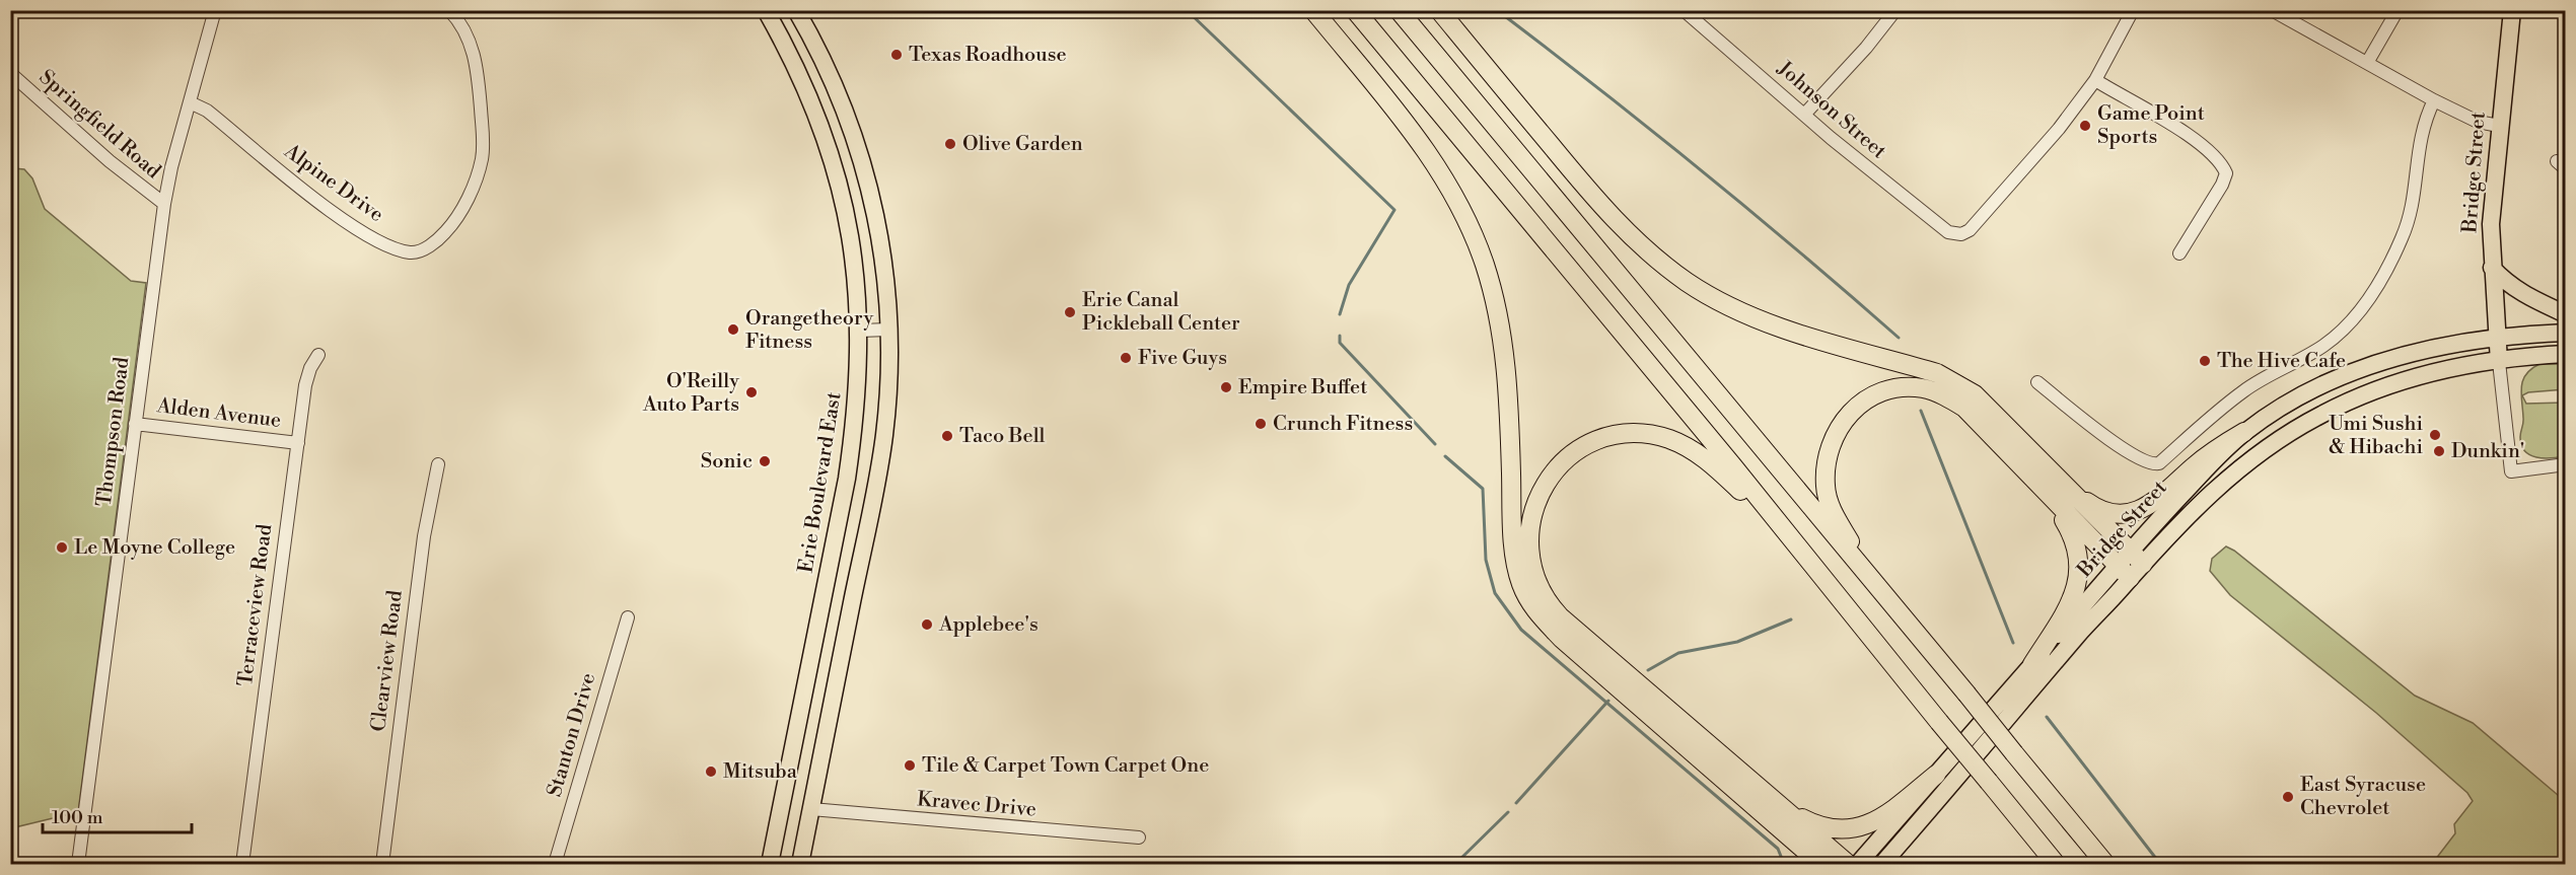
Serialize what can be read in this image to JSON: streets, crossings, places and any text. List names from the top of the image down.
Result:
{
  "streets": {
    "main road": ["Bridge Street", "Erie Boulevard East"],
    "street": [
      "Johnson Street",
      "Springfield Road",
      "Alpine Drive",
      "Alden Avenue",
      "Thompson Road",
      "Terraceview Road",
      "Clearview Road",
      "Stanton Drive",
      "Kravec Drive"
    ]
  },
  "crossings": [
    ["Springfield Road", "Thompson Road"],
    ["Alpine Drive", "Thompson Road"],
    ["Alden Avenue", "Thompson Road"],
    ["Alden Avenue", "Terraceview Road"]
  ],
  "places": [
    "Texas Roadhouse",
    "Game Point Sports",
    "Olive Garden",
    "Erie Canal Pickleball Center",
    "Orangetheory Fitness",
    "Five Guys",
    "The Hive Cafe",
    "Empire Buffet",
    "O'Reilly Auto Parts",
    "Crunch Fitness",
    "Umi Sushi & Hibachi",
    "Taco Bell",
    "Dunkin'",
    "Sonic",
    "Le Moyne College",
    "Applebee's",
    "Tile & Carpet Town Carpet One",
    "Mitsuba",
    "East Syracuse Chevrolet"
  ],
  "scale_bar": "100 m"
}
